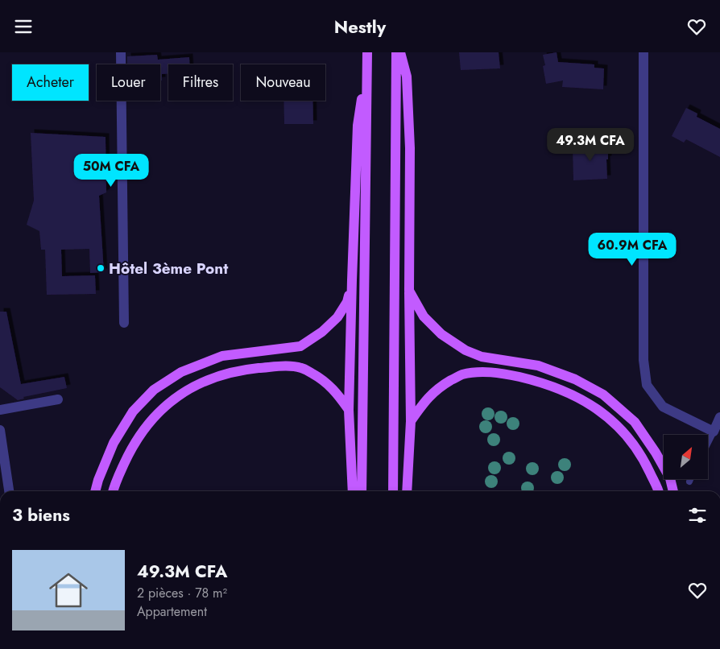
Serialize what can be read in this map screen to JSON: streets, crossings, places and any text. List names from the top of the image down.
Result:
{
  "places": ["Hôtel 3ème Pont"],
  "north": "top right",
  "page": {
    "header": "Nestly",
    "chip": [
      "Acheter",
      "Louer",
      "Filtres",
      "Nouveau"
    ],
    "price": ["49.3M CFA", "50M CFA", "60.9M CFA"],
    "heading": "3 biens",
    "list": [
      {
        "name": "49.3M CFA",
        "note": "2 pièces · 78 m² · Appartement"
      }
    ]
  }
}
